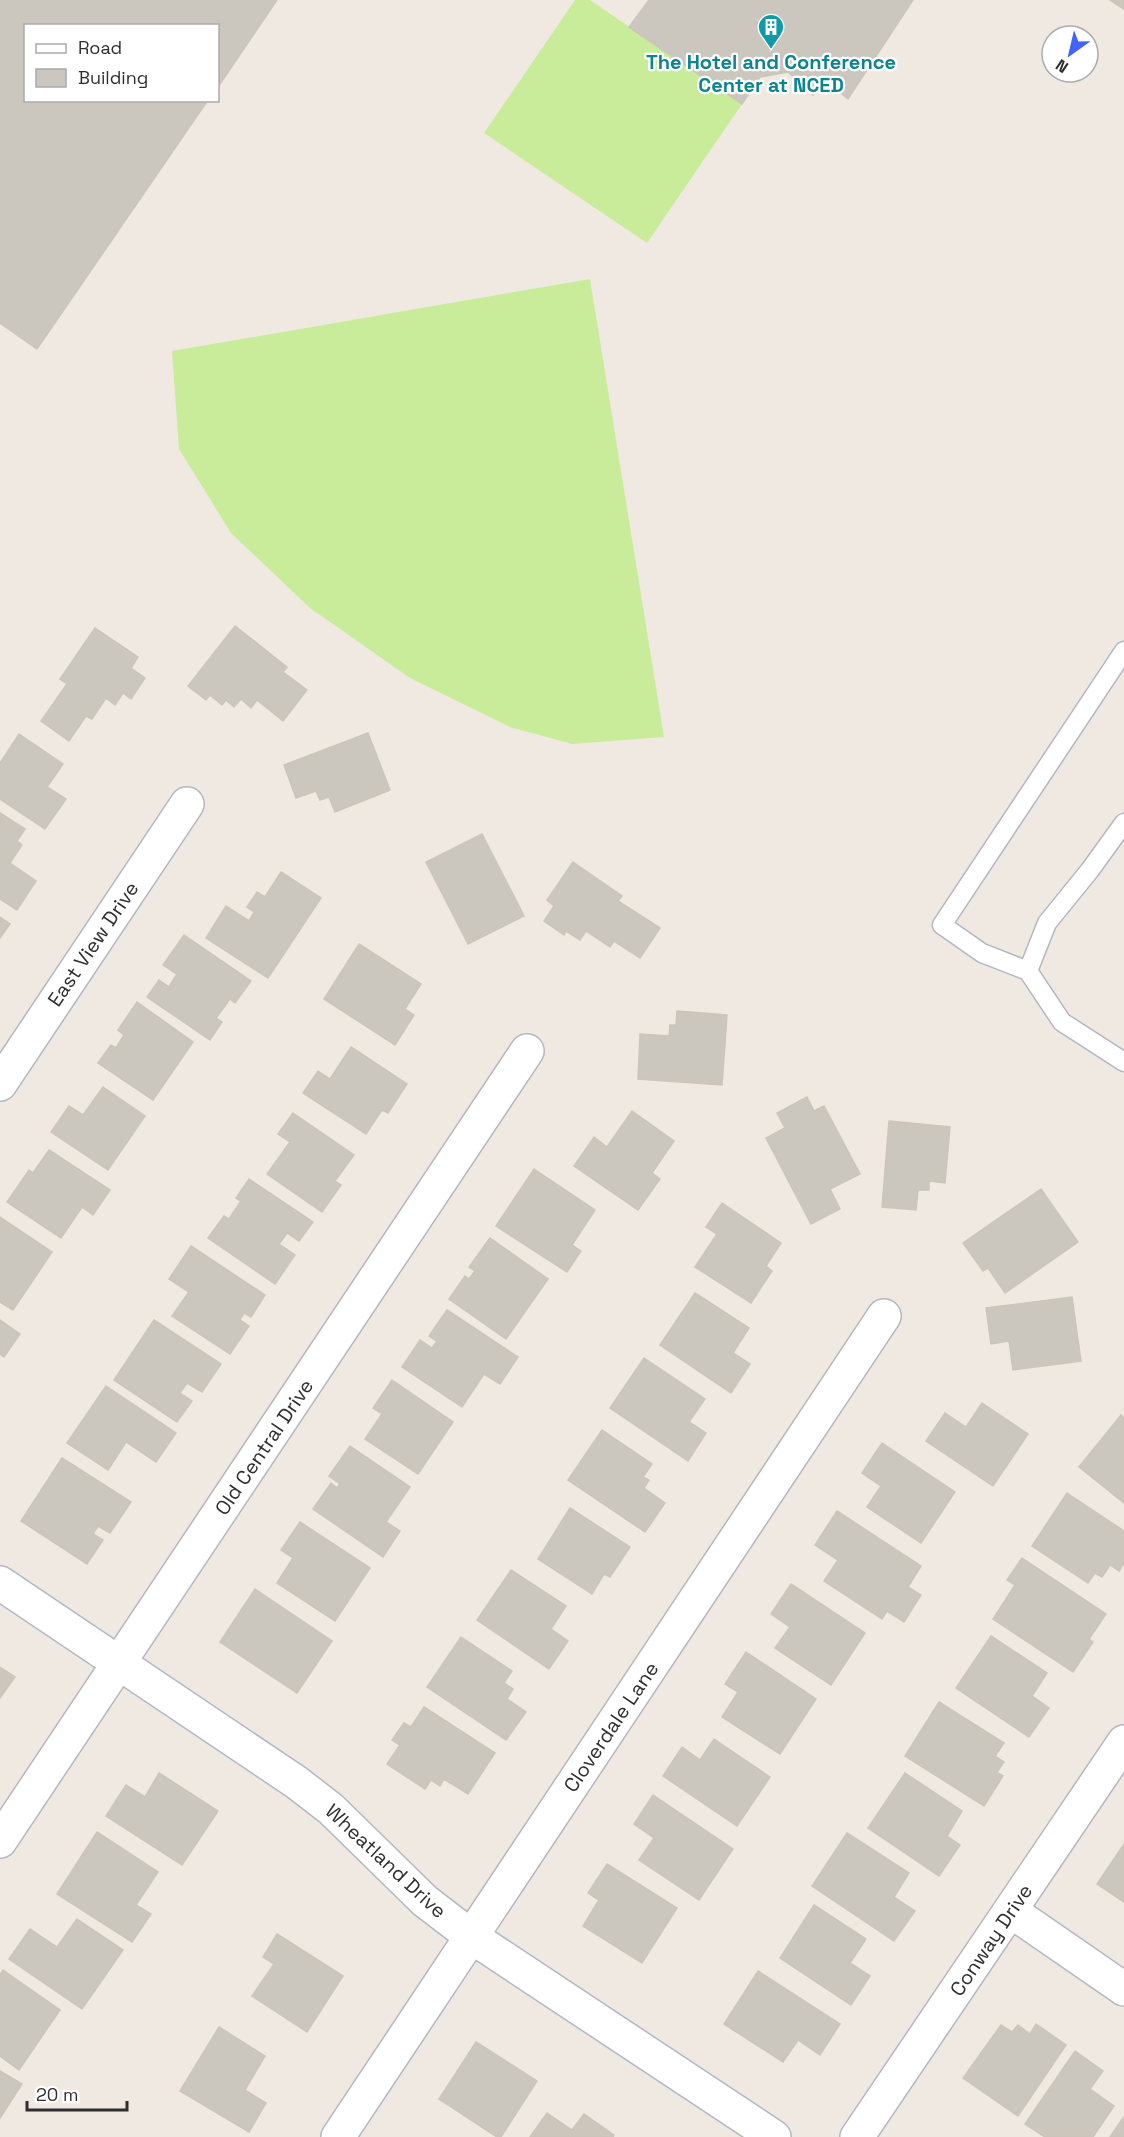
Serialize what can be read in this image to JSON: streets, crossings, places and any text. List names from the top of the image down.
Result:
{
  "streets": {
    "street": [
      "East View Drive",
      "Old Central Drive",
      "Cloverdale Lane",
      "Wheatland Drive",
      "Conway Drive"
    ]
  },
  "crossings": [
    ["Old Central Drive", "Wheatland Drive"],
    ["Cloverdale Lane", "Wheatland Drive"]
  ],
  "places": {
    "building": ["The Hotel and Conference Center at NCED"]
  },
  "legend": ["Road", "Building"],
  "scale_bar": "20 m",
  "north": "bottom left"
}
